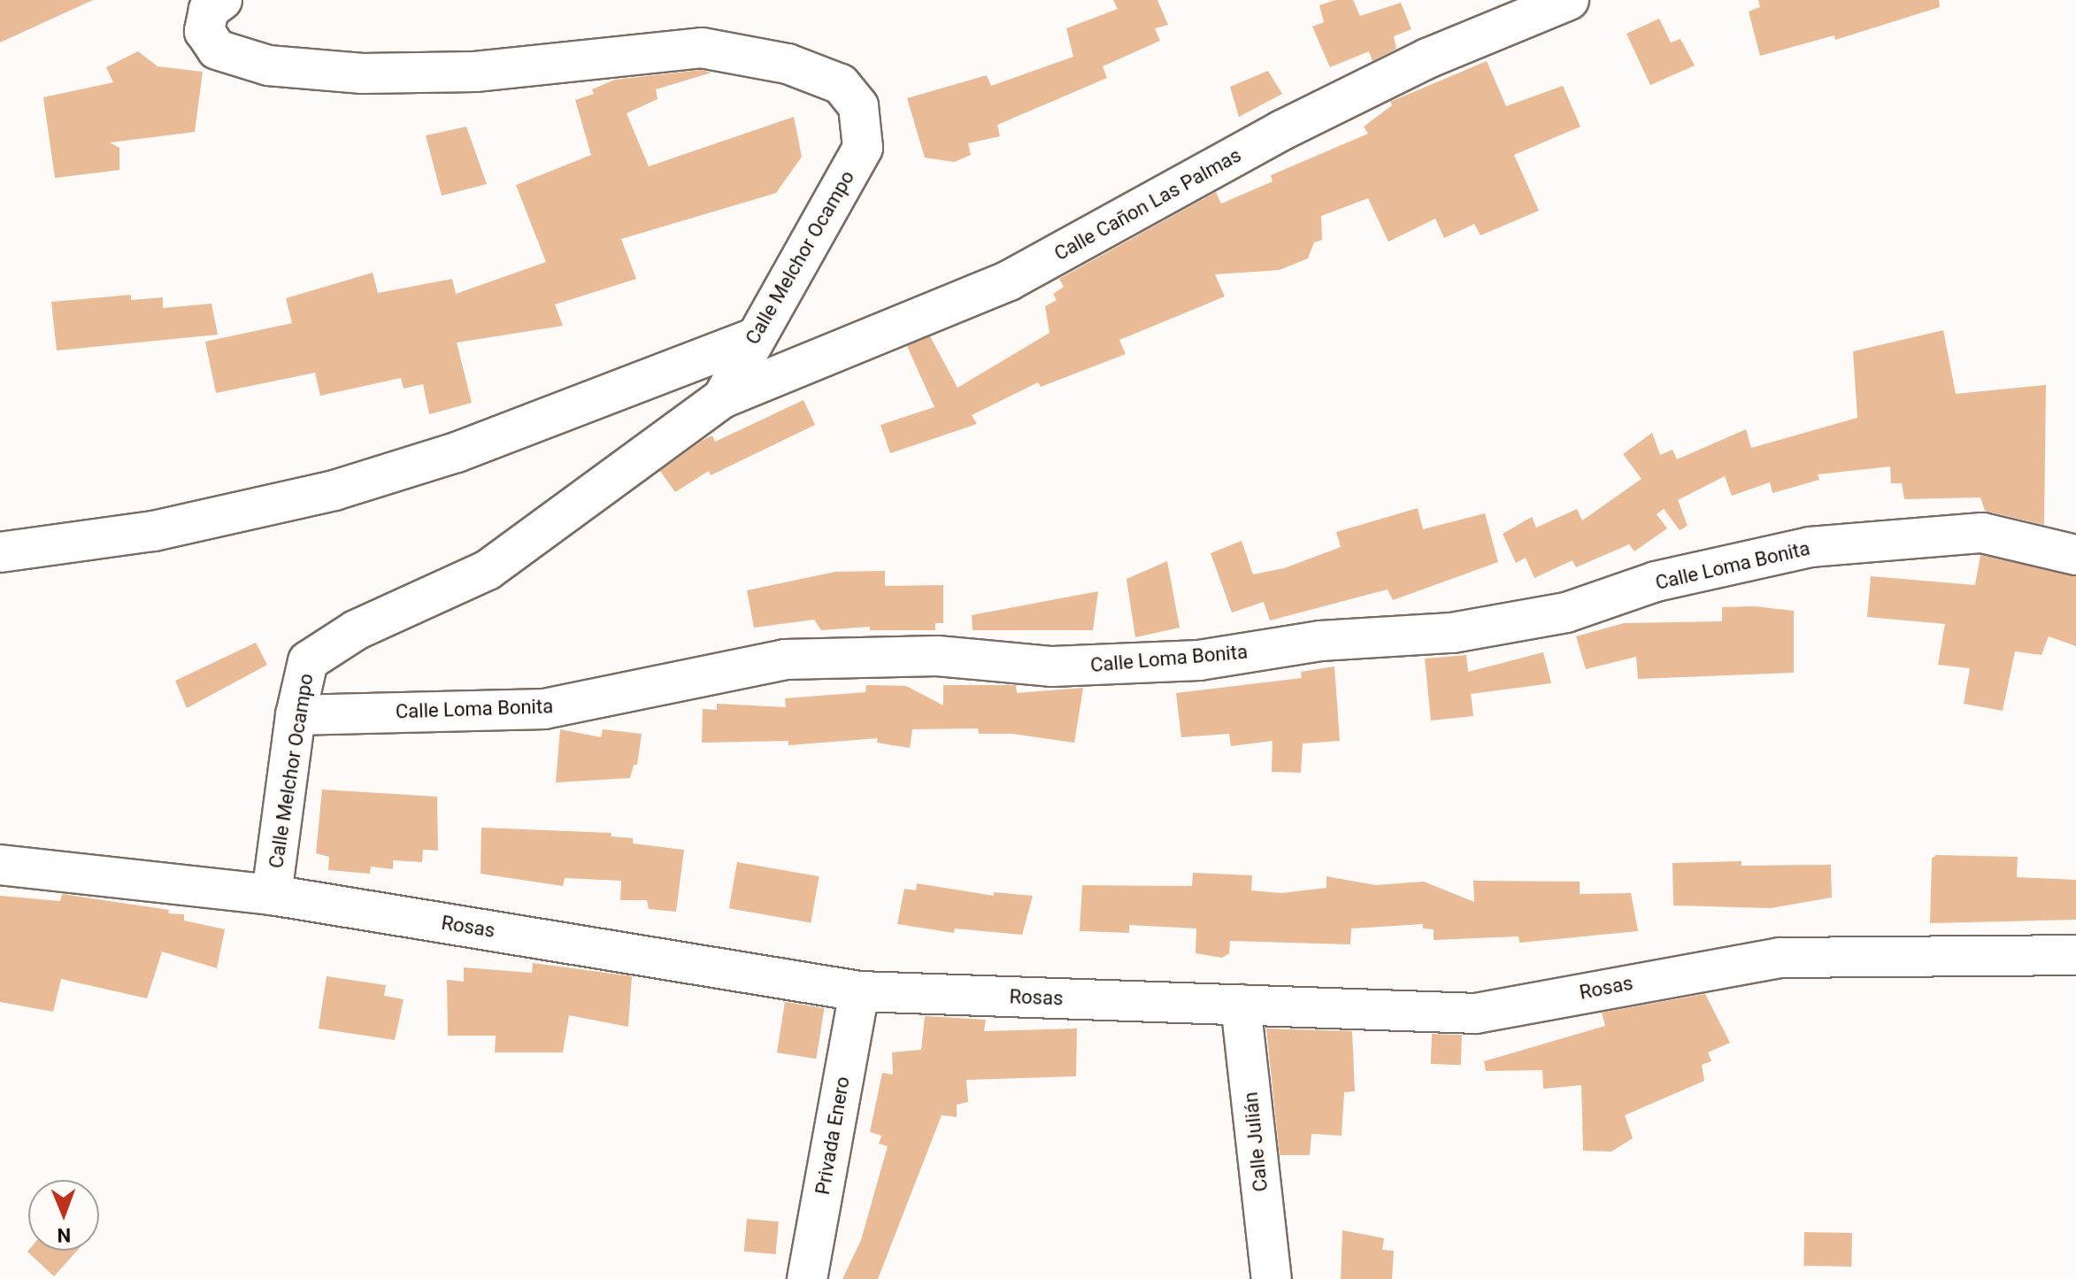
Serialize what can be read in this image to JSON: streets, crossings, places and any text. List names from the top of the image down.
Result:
{
  "streets": {
    "street": [
      "Calle Cañon Las Palmas",
      "Calle Melchor Ocampo",
      "Calle Loma Bonita",
      "Rosas",
      "Privada Enero",
      "Calle Julián"
    ]
  },
  "crossings": [
    ["Calle Cañon Las Palmas", "Calle Melchor Ocampo"],
    ["Calle Melchor Ocampo", "Calle Loma Bonita"],
    ["Calle Melchor Ocampo", "Rosas"],
    ["Rosas", "Privada Enero"],
    ["Rosas", "Calle Julián"]
  ],
  "north": "bottom"
}
